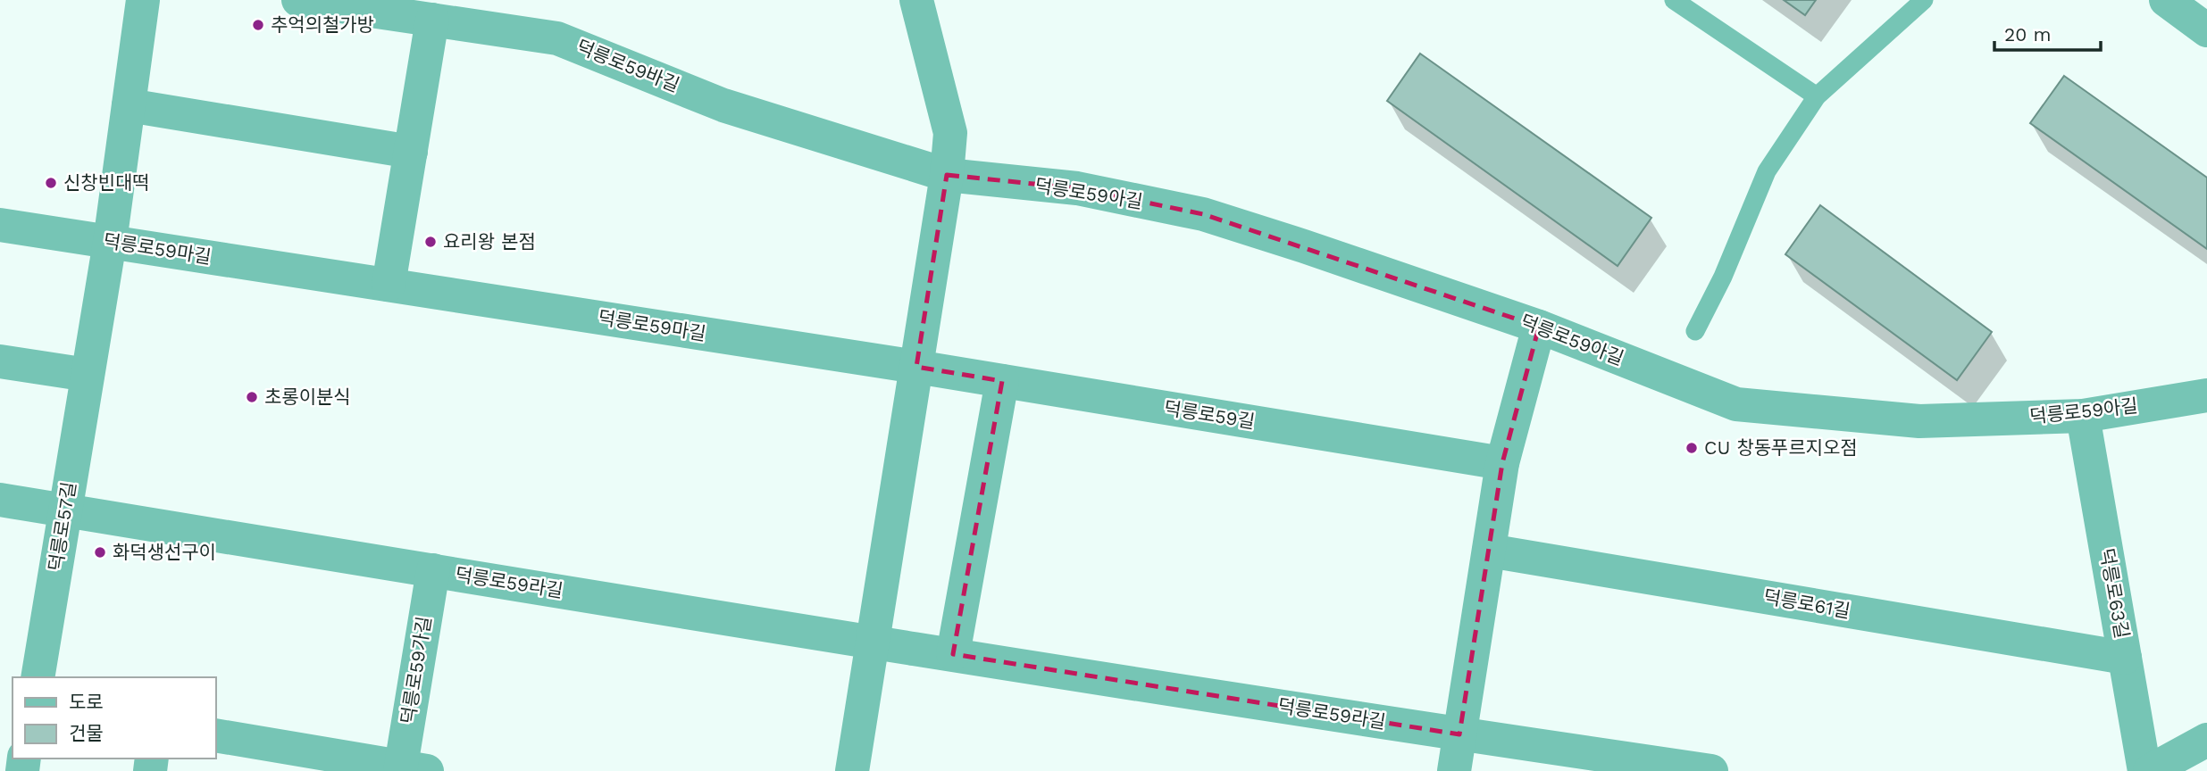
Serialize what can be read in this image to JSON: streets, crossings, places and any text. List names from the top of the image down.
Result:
{
  "streets": {
    "street": [
      "덕릉로59바길",
      "덕릉로59아길",
      "덕릉로59마길",
      "덕릉로59길",
      "덕릉로57길",
      "덕릉로59라길",
      "덕릉로63길",
      "덕릉로61길",
      "덕릉로59가길"
    ]
  },
  "crossings": [
    ["덕릉로59바길", "덕릉로59아길"],
    ["덕릉로59아길", "덕릉로63길"],
    ["덕릉로59마길", "덕릉로59길"],
    ["덕릉로59마길", "덕릉로57길"],
    ["덕릉로57길", "덕릉로59라길"],
    ["덕릉로59라길", "덕릉로59가길"],
    ["덕릉로63길", "덕릉로61길"]
  ],
  "places": [
    "추억의철가방",
    "신창빈대떡",
    "요리왕 본점",
    "초롱이분식",
    "CU 창동푸르지오점",
    "화덕생선구이"
  ],
  "legend": ["도로", "건물"],
  "scale_bar": "20 m"
}
